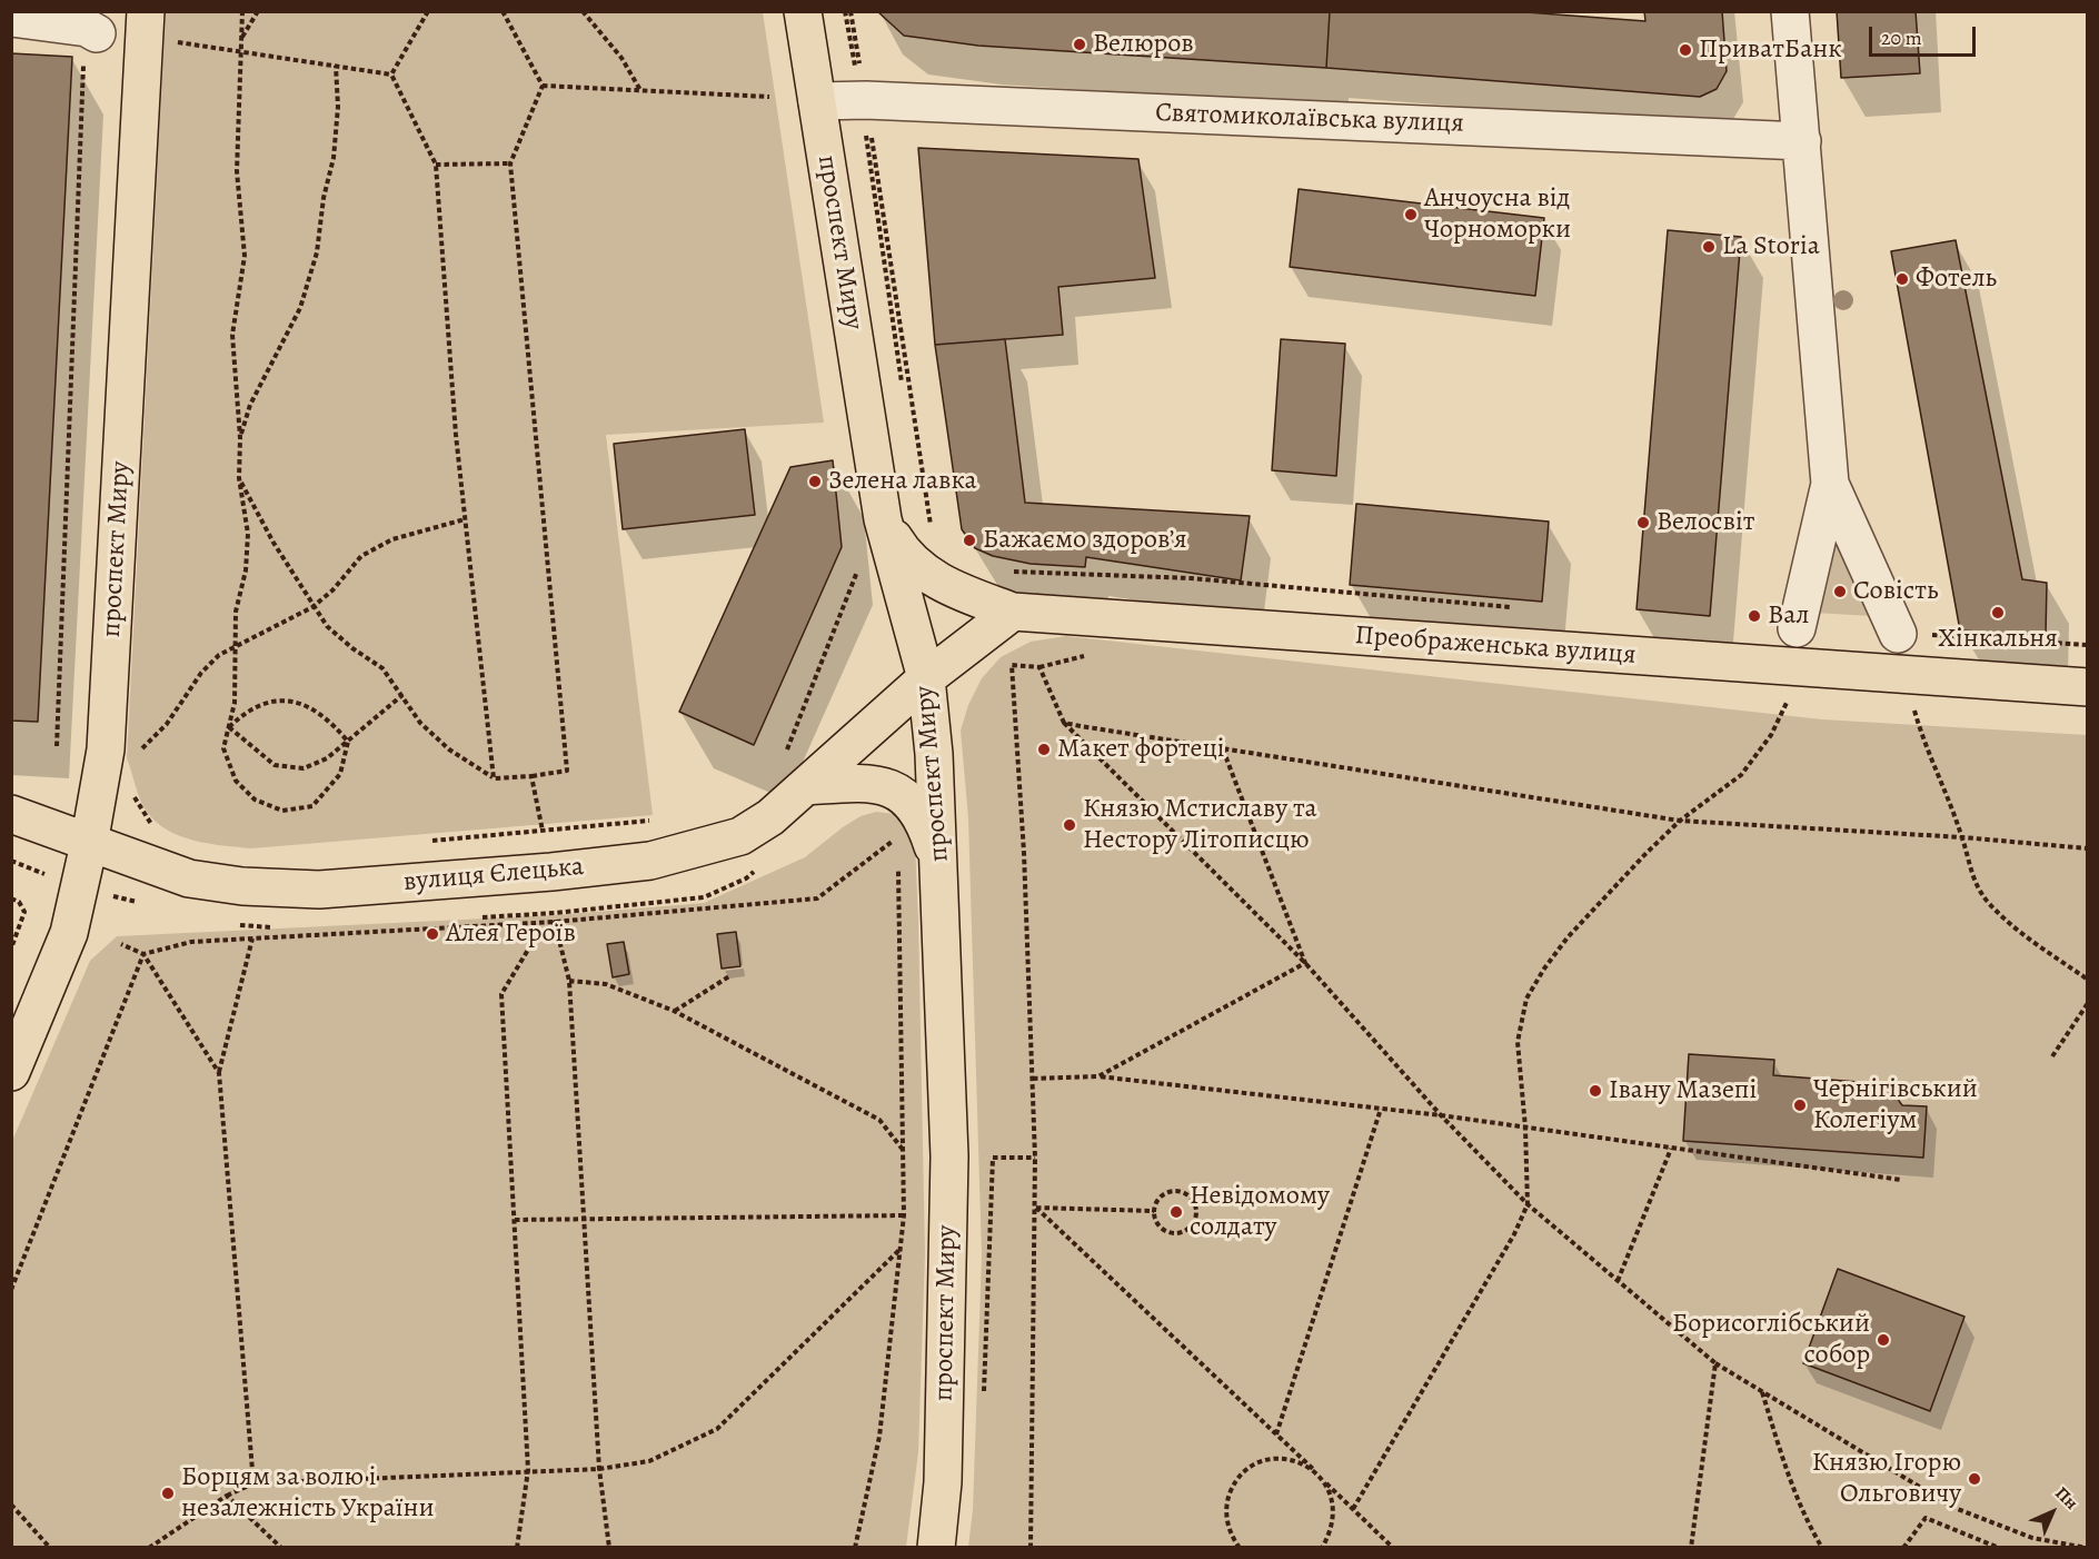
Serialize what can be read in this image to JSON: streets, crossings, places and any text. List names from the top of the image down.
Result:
{
  "streets": {
    "main road": ["проспект Миру", "Преображенська вулиця", "вулиця Єлецька"],
    "street": ["Святомиколаївська вулиця"]
  },
  "crossings": [
    ["Святомиколаївська вулиця", "проспект Миру"],
    ["проспект Миру", "Преображенська вулиця"],
    ["проспект Миру", "вулиця Єлецька"]
  ],
  "places": [
    "Велюров",
    "ПриватБанк",
    "Анчоусна від Чорноморки",
    "La Storia",
    "Фотель",
    "Зелена лавка",
    "Велосвіт",
    "Бажаємо здоров’я",
    "Совість",
    "Хінкальня",
    "Вал",
    "Макет фортеці",
    "Князю Мстиславу та Нестору Літописцю",
    "Алея Героїв",
    "Івану Мазепі",
    "Чернігівський Колегіум",
    "Невідомому солдату",
    "Борисоглібський собор",
    "Князю Ігорю Ольговичу",
    "Борцям за волю і незалежність України"
  ],
  "scale_bar": "20 m",
  "north": "top right"
}
